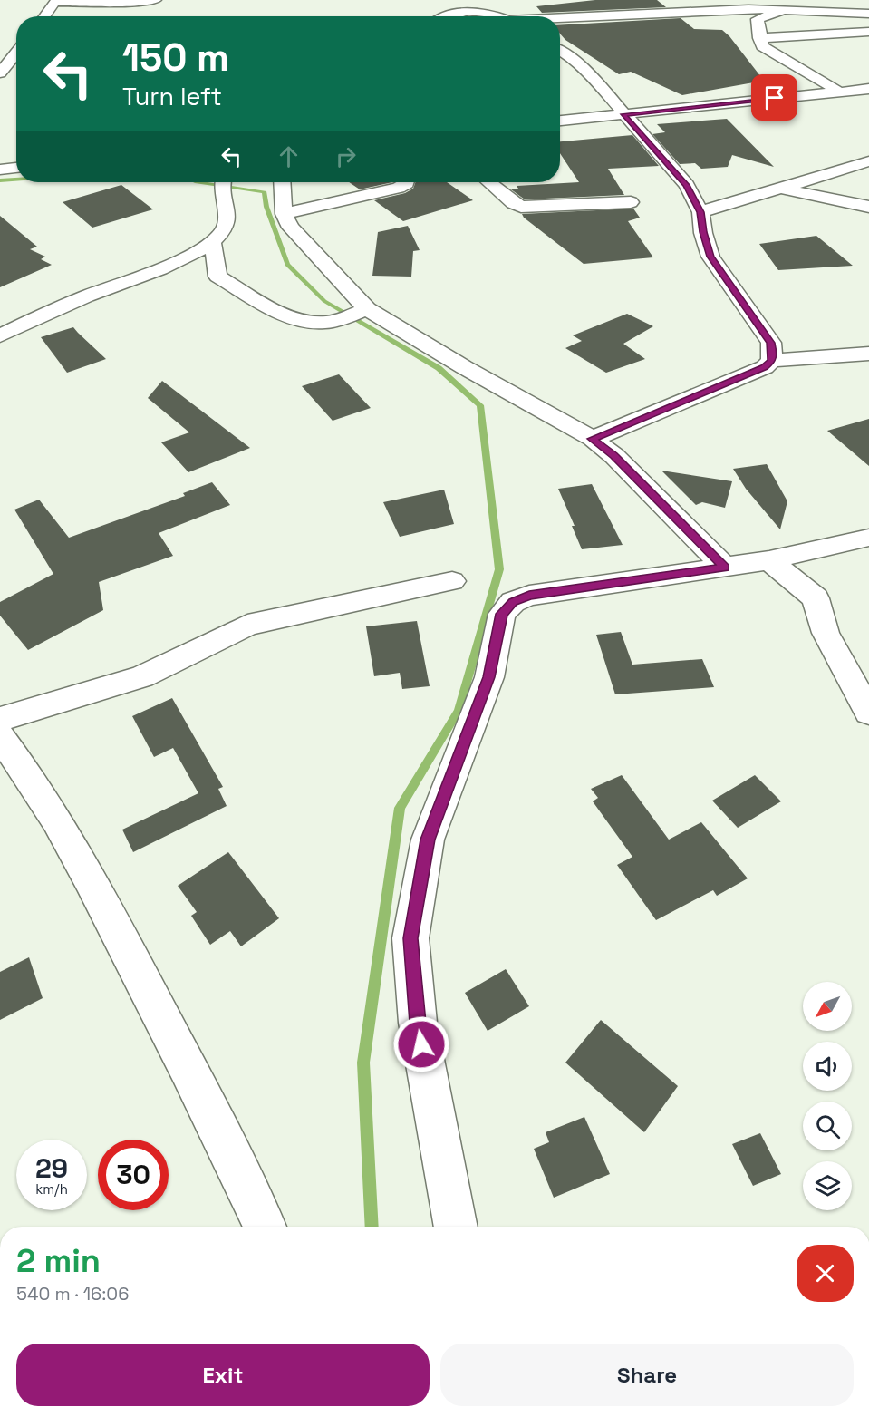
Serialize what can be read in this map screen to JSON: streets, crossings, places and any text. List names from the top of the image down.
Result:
{
  "north": "bottom left",
  "page": {
    "turn": ["150 m", "Turn left"],
    "speed": "29 km/h",
    "limit": "30",
    "heading": ["2 min", "540 m · 16:06"],
    "buttons": ["Exit", "Share"]
  }
}
